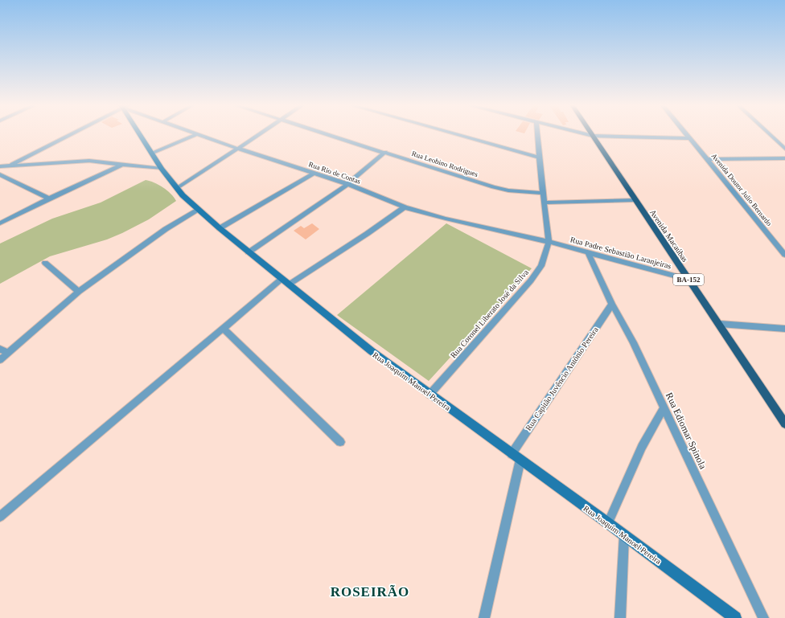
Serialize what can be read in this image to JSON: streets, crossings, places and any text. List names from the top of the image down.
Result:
{
  "streets": {
    "main road": ["Avenida Macaúbas", "BA-152"],
    "street": [
      "Rua Leobino Rodrigues",
      "Rua Rio de Contas",
      "Avenida Doutor Julio Bernardo",
      "Rua Padre Sebastião Laranjeiras",
      "Rua Coronel Liberato José da Silva",
      "Rua Capitão Juvêncio Antônio Pereira",
      "Rua Joaquim Manoel Pereira",
      "Rua Ediomar Spinola"
    ]
  },
  "crossings": [
    ["Rua Leobino Rodrigues", "Rua Coronel Liberato José da Silva"],
    ["Rua Rio de Contas", "Rua Padre Sebastião Laranjeiras"],
    ["Rua Rio de Contas", "Rua Coronel Liberato José da Silva"],
    ["Avenida Macaúbas", "Rua Padre Sebastião Laranjeiras"],
    ["Rua Padre Sebastião Laranjeiras", "Rua Coronel Liberato José da Silva"],
    ["Rua Padre Sebastião Laranjeiras", "Rua Ediomar Spinola"],
    ["Rua Coronel Liberato José da Silva", "Rua Joaquim Manoel Pereira"],
    ["Rua Capitão Juvêncio Antônio Pereira", "Rua Joaquim Manoel Pereira"],
    ["Rua Capitão Juvêncio Antônio Pereira", "Rua Ediomar Spinola"]
  ],
  "districts": ["ROSEIRÃO"]
}
